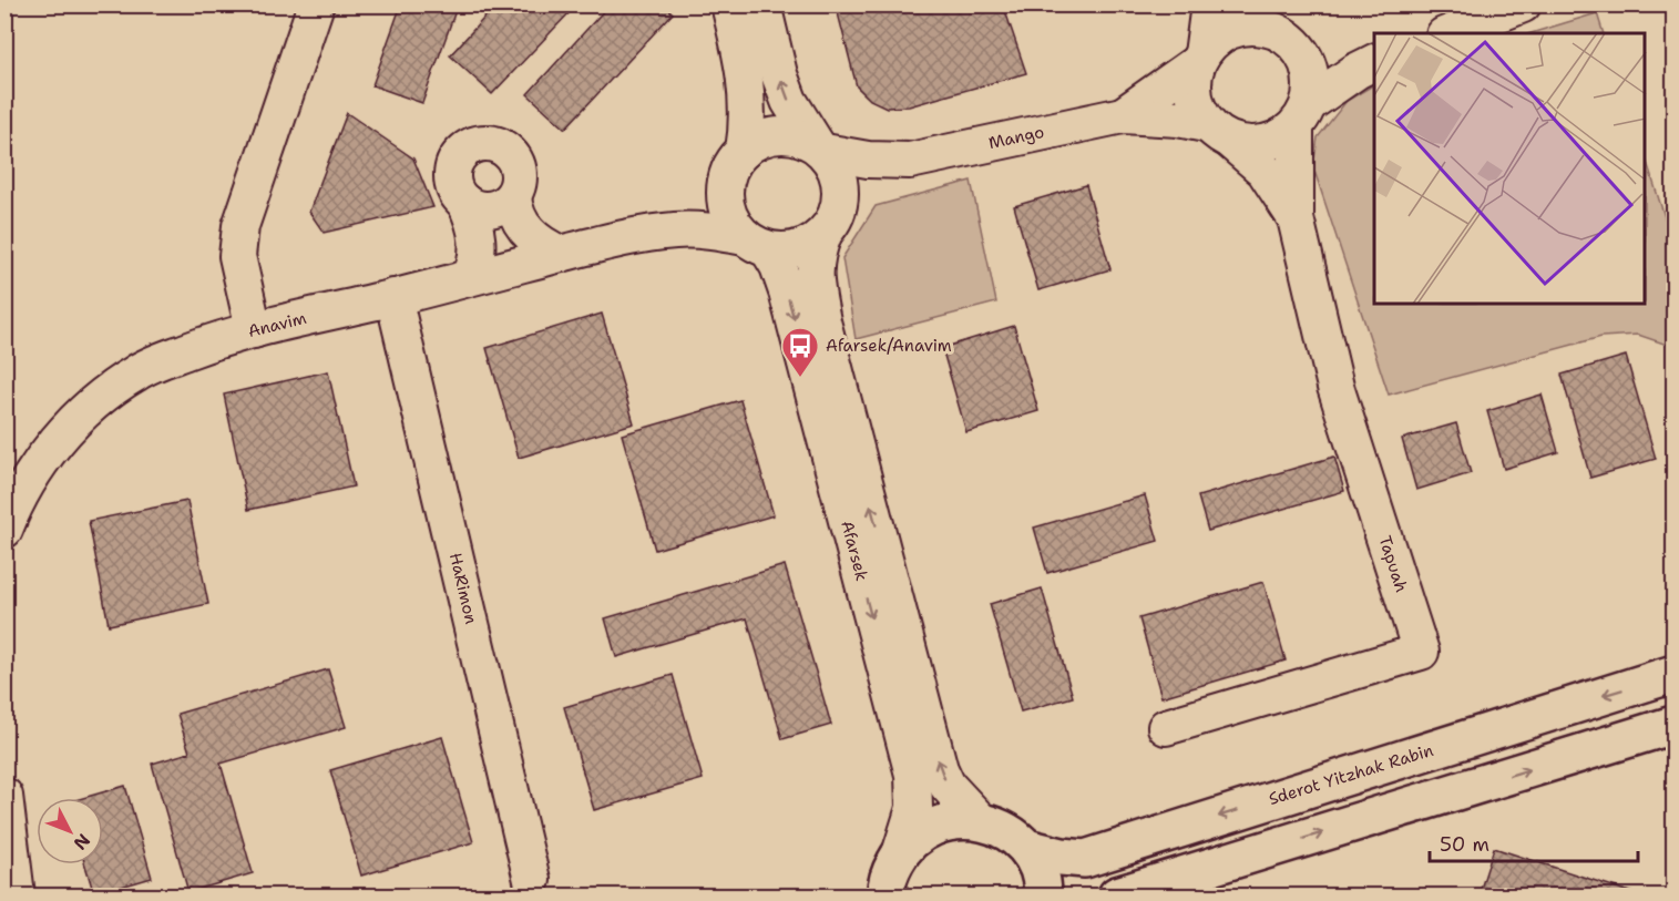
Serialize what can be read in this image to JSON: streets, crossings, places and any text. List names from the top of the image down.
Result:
{
  "streets": {
    "main road": ["Sderot Yitzhak Rabin"],
    "street": [
      "Mango",
      "Anavim",
      "Afarsek",
      "Tapuah",
      "HaRimon"
    ]
  },
  "crossings": [
    ["Mango", "Anavim"],
    ["Mango", "Afarsek"],
    ["Mango", "Tapuah"],
    ["Anavim", "Afarsek"],
    ["Anavim", "HaRimon"]
  ],
  "places": {
    "bus stop": ["Afarsek/Anavim"]
  },
  "scale_bar": "50 m",
  "north": "bottom right"
}
